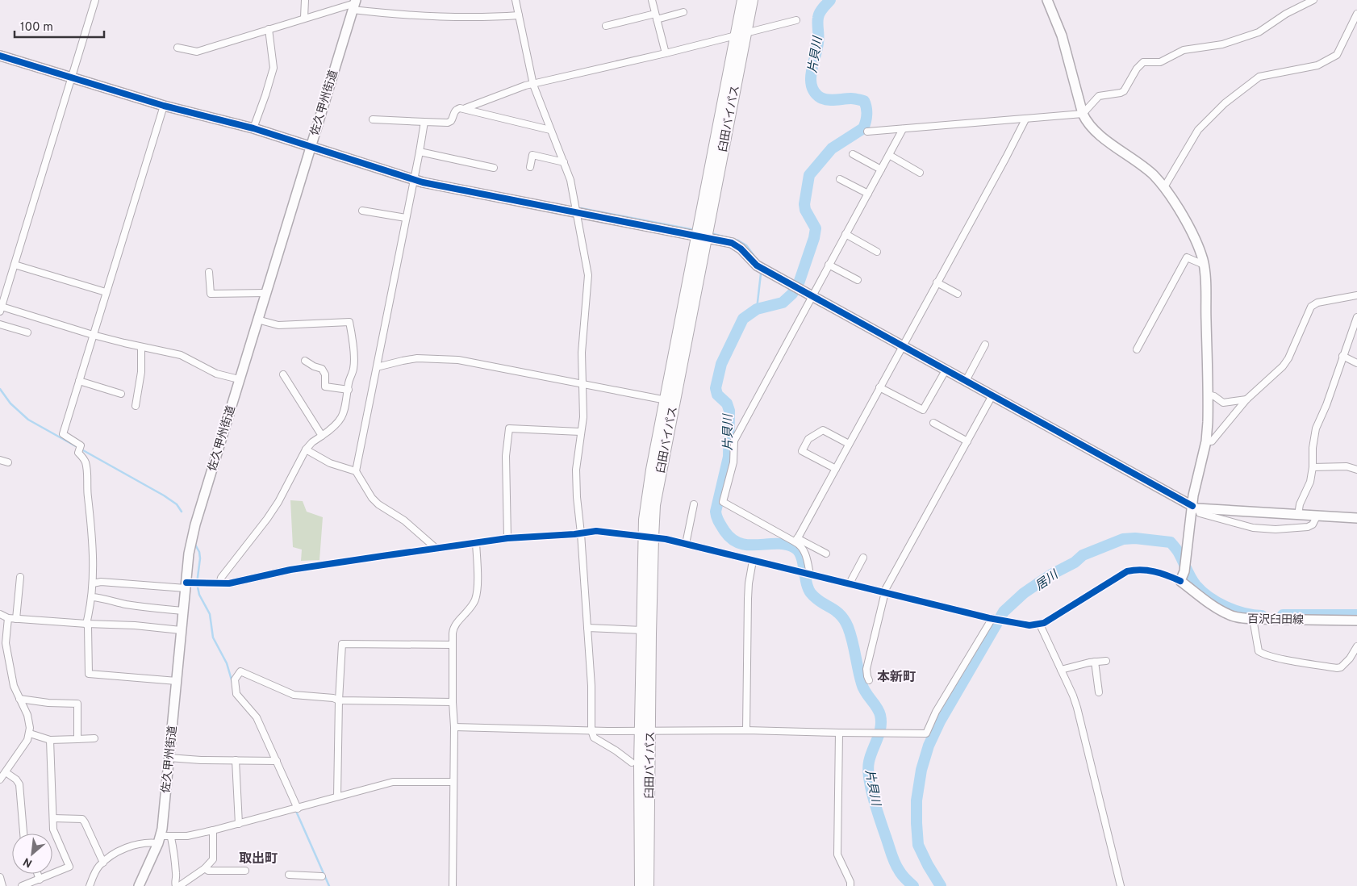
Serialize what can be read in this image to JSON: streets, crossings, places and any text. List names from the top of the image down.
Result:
{
  "streets": {
    "highway": ["臼田バイパス"],
    "street": ["佐久甲州街道", "百沢臼田線"]
  },
  "districts": ["本新町", "取出町"],
  "water": ["片貝川", "居川"],
  "scale_bar": "100 m",
  "north": "bottom left"
}
